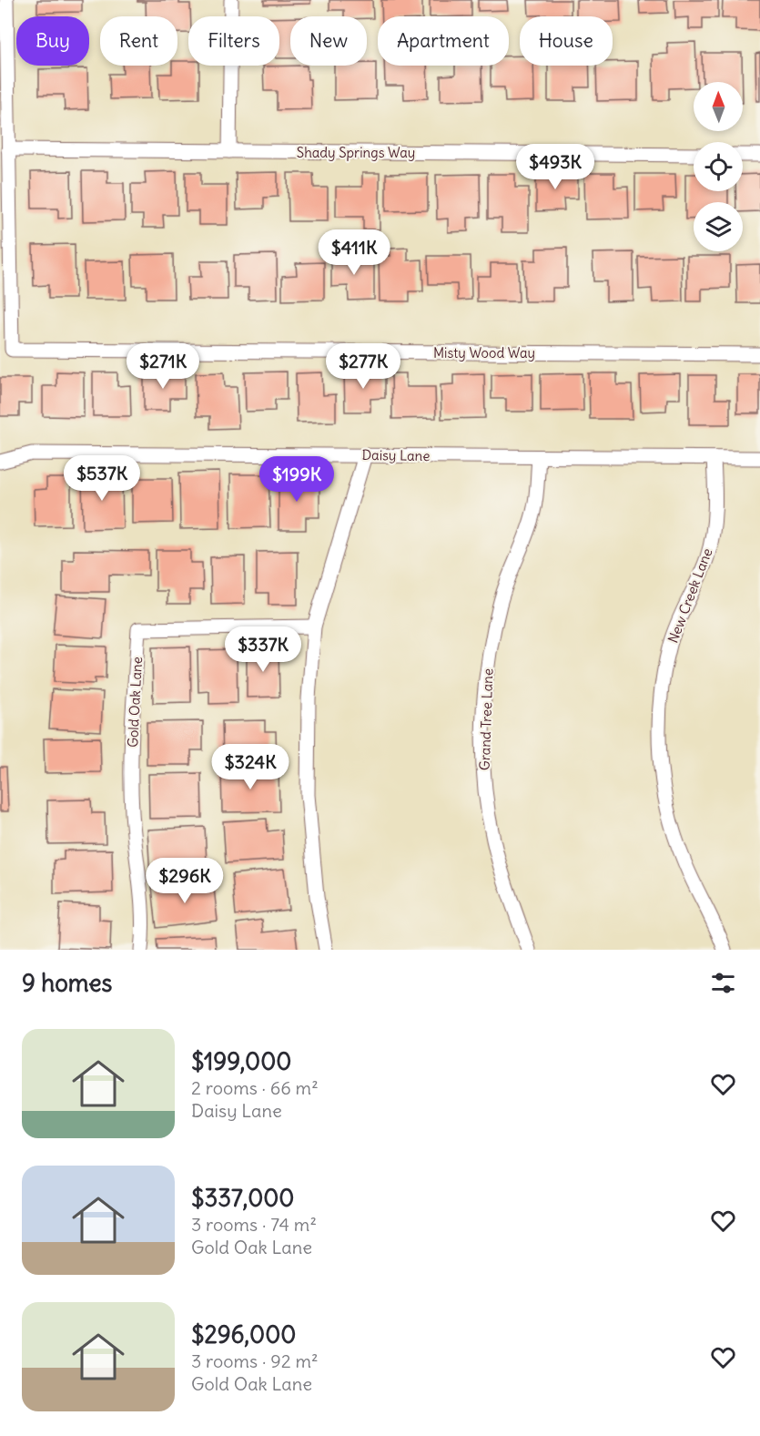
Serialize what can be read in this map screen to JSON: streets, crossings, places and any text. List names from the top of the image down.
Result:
{
  "streets": {
    "street": [
      "Shady Springs Way",
      "Misty Wood Way",
      "Daisy Lane",
      "New Creek Lane",
      "Gold Oak Lane",
      "Grand Tree Lane"
    ]
  },
  "crossings": [
    ["Shady Springs Way", "Misty Wood Way"],
    ["Daisy Lane", "New Creek Lane"],
    ["Daisy Lane", "Grand Tree Lane"]
  ],
  "north": "top",
  "page": {
    "chip": [
      "Buy",
      "Rent",
      "Filters",
      "New",
      "Apartment",
      "House"
    ],
    "price": [
      "$493K",
      "$411K",
      "$271K",
      "$277K",
      "$537K",
      "$199K",
      "$337K",
      "$324K",
      "$296K"
    ],
    "heading": "9 homes",
    "list": [
      {
        "name": "$199,000",
        "note": "2 rooms · 66 m² · Daisy Lane"
      },
      {
        "name": "$337,000",
        "note": "3 rooms · 74 m² · Gold Oak Lane"
      },
      {
        "name": "$296,000",
        "note": "3 rooms · 92 m² · Gold Oak Lane"
      }
    ]
  }
}
